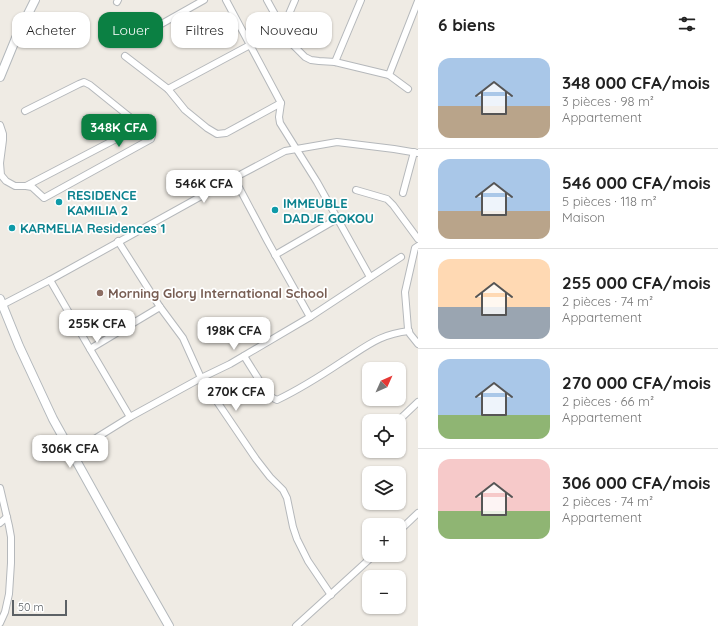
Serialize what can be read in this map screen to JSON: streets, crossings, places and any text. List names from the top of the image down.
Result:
{
  "places": [
    "RESIDENCE KAMILIA 2",
    "IMMEUBLE DADJE GOKOU",
    "KARMELIA Residences 1",
    "Morning Glory International School"
  ],
  "scale_bar": "50 m",
  "north": "top right",
  "page": {
    "heading": "6 biens",
    "chip": [
      "Acheter",
      "Louer",
      "Filtres",
      "Nouveau"
    ],
    "list": [
      {
        "name": "348 000 CFA/mois",
        "note": "3 pièces · 98 m² · Appartement"
      },
      {
        "name": "546 000 CFA/mois",
        "note": "5 pièces · 118 m² · Maison"
      },
      {
        "name": "255 000 CFA/mois",
        "note": "2 pièces · 74 m² · Appartement"
      },
      {
        "name": "270 000 CFA/mois",
        "note": "2 pièces · 66 m² · Appartement"
      },
      {
        "name": "306 000 CFA/mois",
        "note": "2 pièces · 74 m² · Appartement"
      }
    ],
    "price": [
      "348K CFA",
      "546K CFA",
      "255K CFA",
      "198K CFA",
      "270K CFA",
      "306K CFA"
    ],
    "map_buttons": ["+", "−"],
    "scale": "50 m"
  }
}
